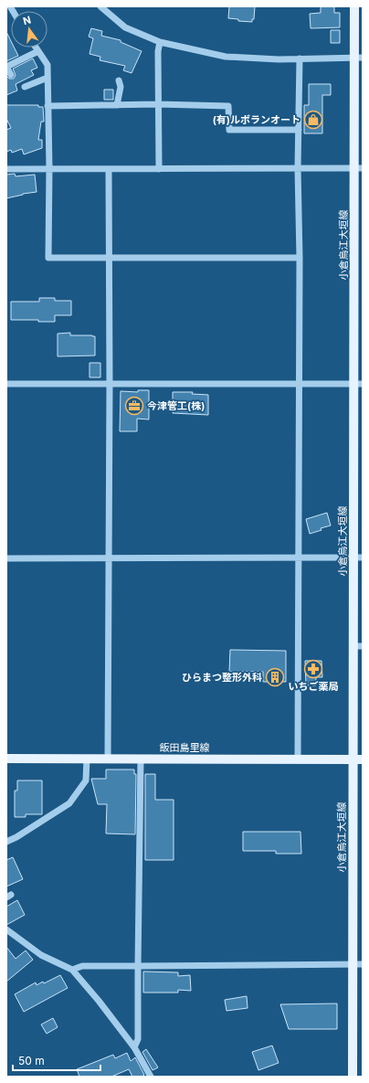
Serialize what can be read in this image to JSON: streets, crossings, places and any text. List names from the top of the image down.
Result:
{
  "streets": {
    "main road": ["小倉烏江大垣線", "飯田島里線"]
  },
  "crossings": [
    ["小倉烏江大垣線", "飯田島里線"]
  ],
  "places": {
    "shop": ["(有)ルボランオート"],
    "office": ["今津管工(株)"],
    "pharmacy": ["いちご薬局"],
    "building": ["ひらまつ整形外科"]
  },
  "scale_bar": "50 m",
  "north": "top"
}
